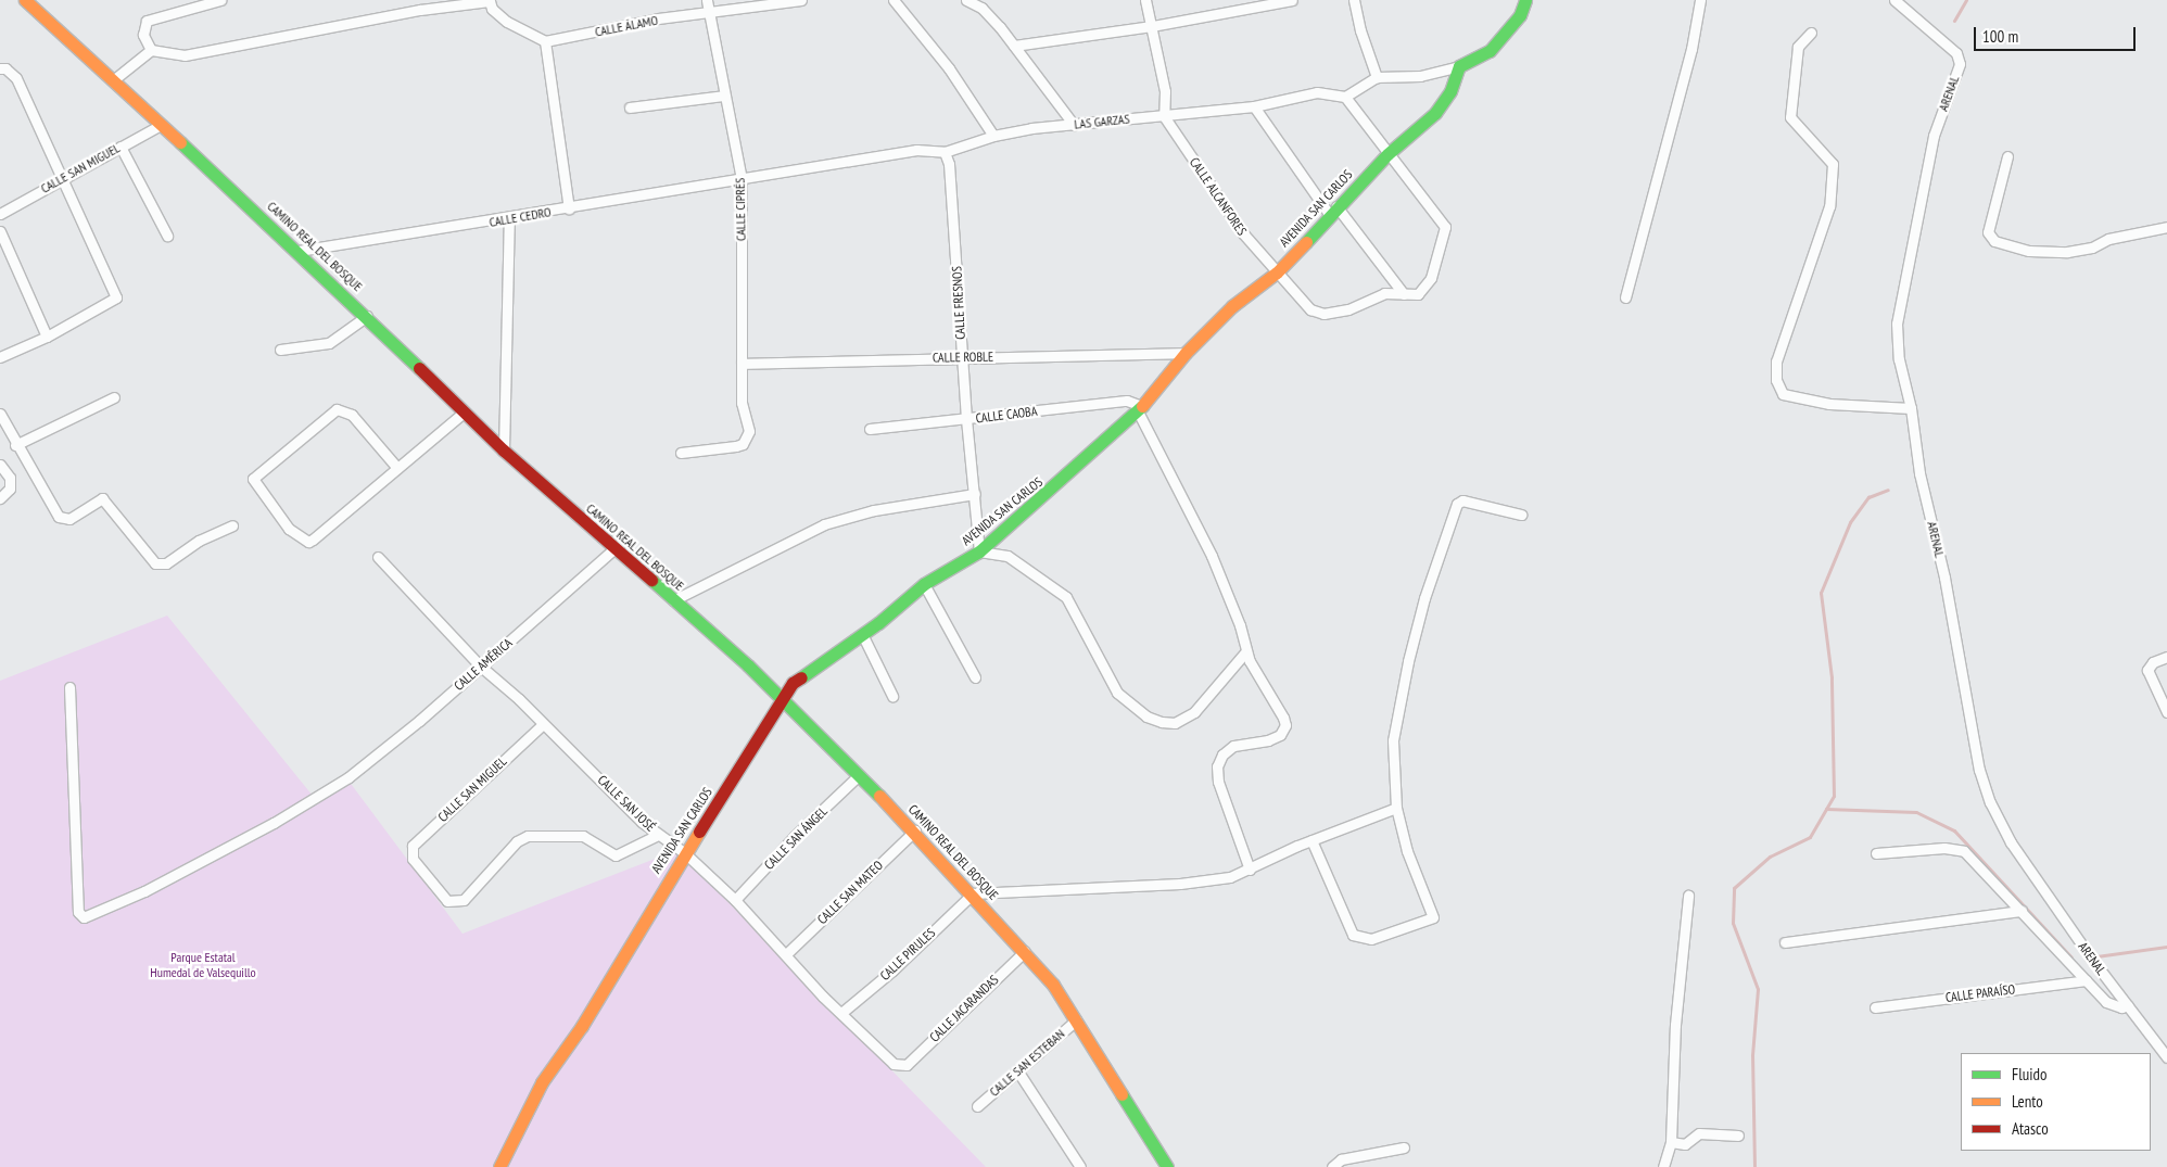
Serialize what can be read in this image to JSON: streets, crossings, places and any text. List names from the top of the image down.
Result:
{
  "streets": {
    "street": [
      "CALLE ÁLAMO",
      "ARENAL",
      "LAS GARZAS",
      "CALLE SAN MIGUEL",
      "CALLE ALCANFORES",
      "AVENIDA SAN CARLOS",
      "CALLE CIPRÉS",
      "CALLE CEDRO",
      "CAMINO REAL DEL BOSQUE",
      "CALLE FRESNOS",
      "CALLE ROBLE",
      "CALLE CAOBA",
      "CALLE AMÉRICA",
      "CALLE SAN JOSÉ",
      "CALLE SAN ÁNGEL",
      "CALLE SAN MATEO",
      "CALLE PIRULES",
      "CALLE PARAÍSO",
      "CALLE JACARANDAS",
      "CALLE SAN ESTEBAN"
    ]
  },
  "crossings": [
    ["CALLE ÁLAMO", "CALLE CIPRÉS"],
    ["LAS GARZAS", "CALLE ALCANFORES"],
    ["LAS GARZAS", "CALLE CIPRÉS"],
    ["LAS GARZAS", "CALLE CEDRO"],
    ["LAS GARZAS", "CALLE FRESNOS"],
    ["CALLE SAN MIGUEL", "CAMINO REAL DEL BOSQUE"],
    ["CALLE SAN MIGUEL", "CALLE SAN JOSÉ"],
    ["CALLE ALCANFORES", "AVENIDA SAN CARLOS"],
    ["AVENIDA SAN CARLOS", "CAMINO REAL DEL BOSQUE"],
    ["AVENIDA SAN CARLOS", "CALLE FRESNOS"],
    ["AVENIDA SAN CARLOS", "CALLE ROBLE"],
    ["AVENIDA SAN CARLOS", "CALLE CAOBA"],
    ["AVENIDA SAN CARLOS", "CALLE SAN JOSÉ"],
    ["CALLE CIPRÉS", "CALLE CEDRO"],
    ["CALLE CIPRÉS", "CALLE ROBLE"],
    ["CALLE CEDRO", "CAMINO REAL DEL BOSQUE"],
    ["CAMINO REAL DEL BOSQUE", "CALLE AMÉRICA"],
    ["CAMINO REAL DEL BOSQUE", "CALLE SAN ÁNGEL"],
    ["CAMINO REAL DEL BOSQUE", "CALLE SAN MATEO"],
    ["CAMINO REAL DEL BOSQUE", "CALLE PIRULES"],
    ["CAMINO REAL DEL BOSQUE", "CALLE JACARANDAS"],
    ["CAMINO REAL DEL BOSQUE", "CALLE SAN ESTEBAN"],
    ["CALLE FRESNOS", "CALLE ROBLE"],
    ["CALLE FRESNOS", "CALLE CAOBA"],
    ["CALLE AMÉRICA", "CALLE SAN JOSÉ"],
    ["CALLE SAN JOSÉ", "CALLE SAN ÁNGEL"],
    ["CALLE SAN JOSÉ", "CALLE SAN MATEO"],
    ["CALLE SAN JOSÉ", "CALLE PIRULES"],
    ["CALLE SAN JOSÉ", "CALLE JACARANDAS"]
  ],
  "parks": ["Parque Estatal Humedal de Valsequillo"],
  "legend": ["Fluido", "Lento", "Atasco"],
  "scale_bar": "100 m"
}
